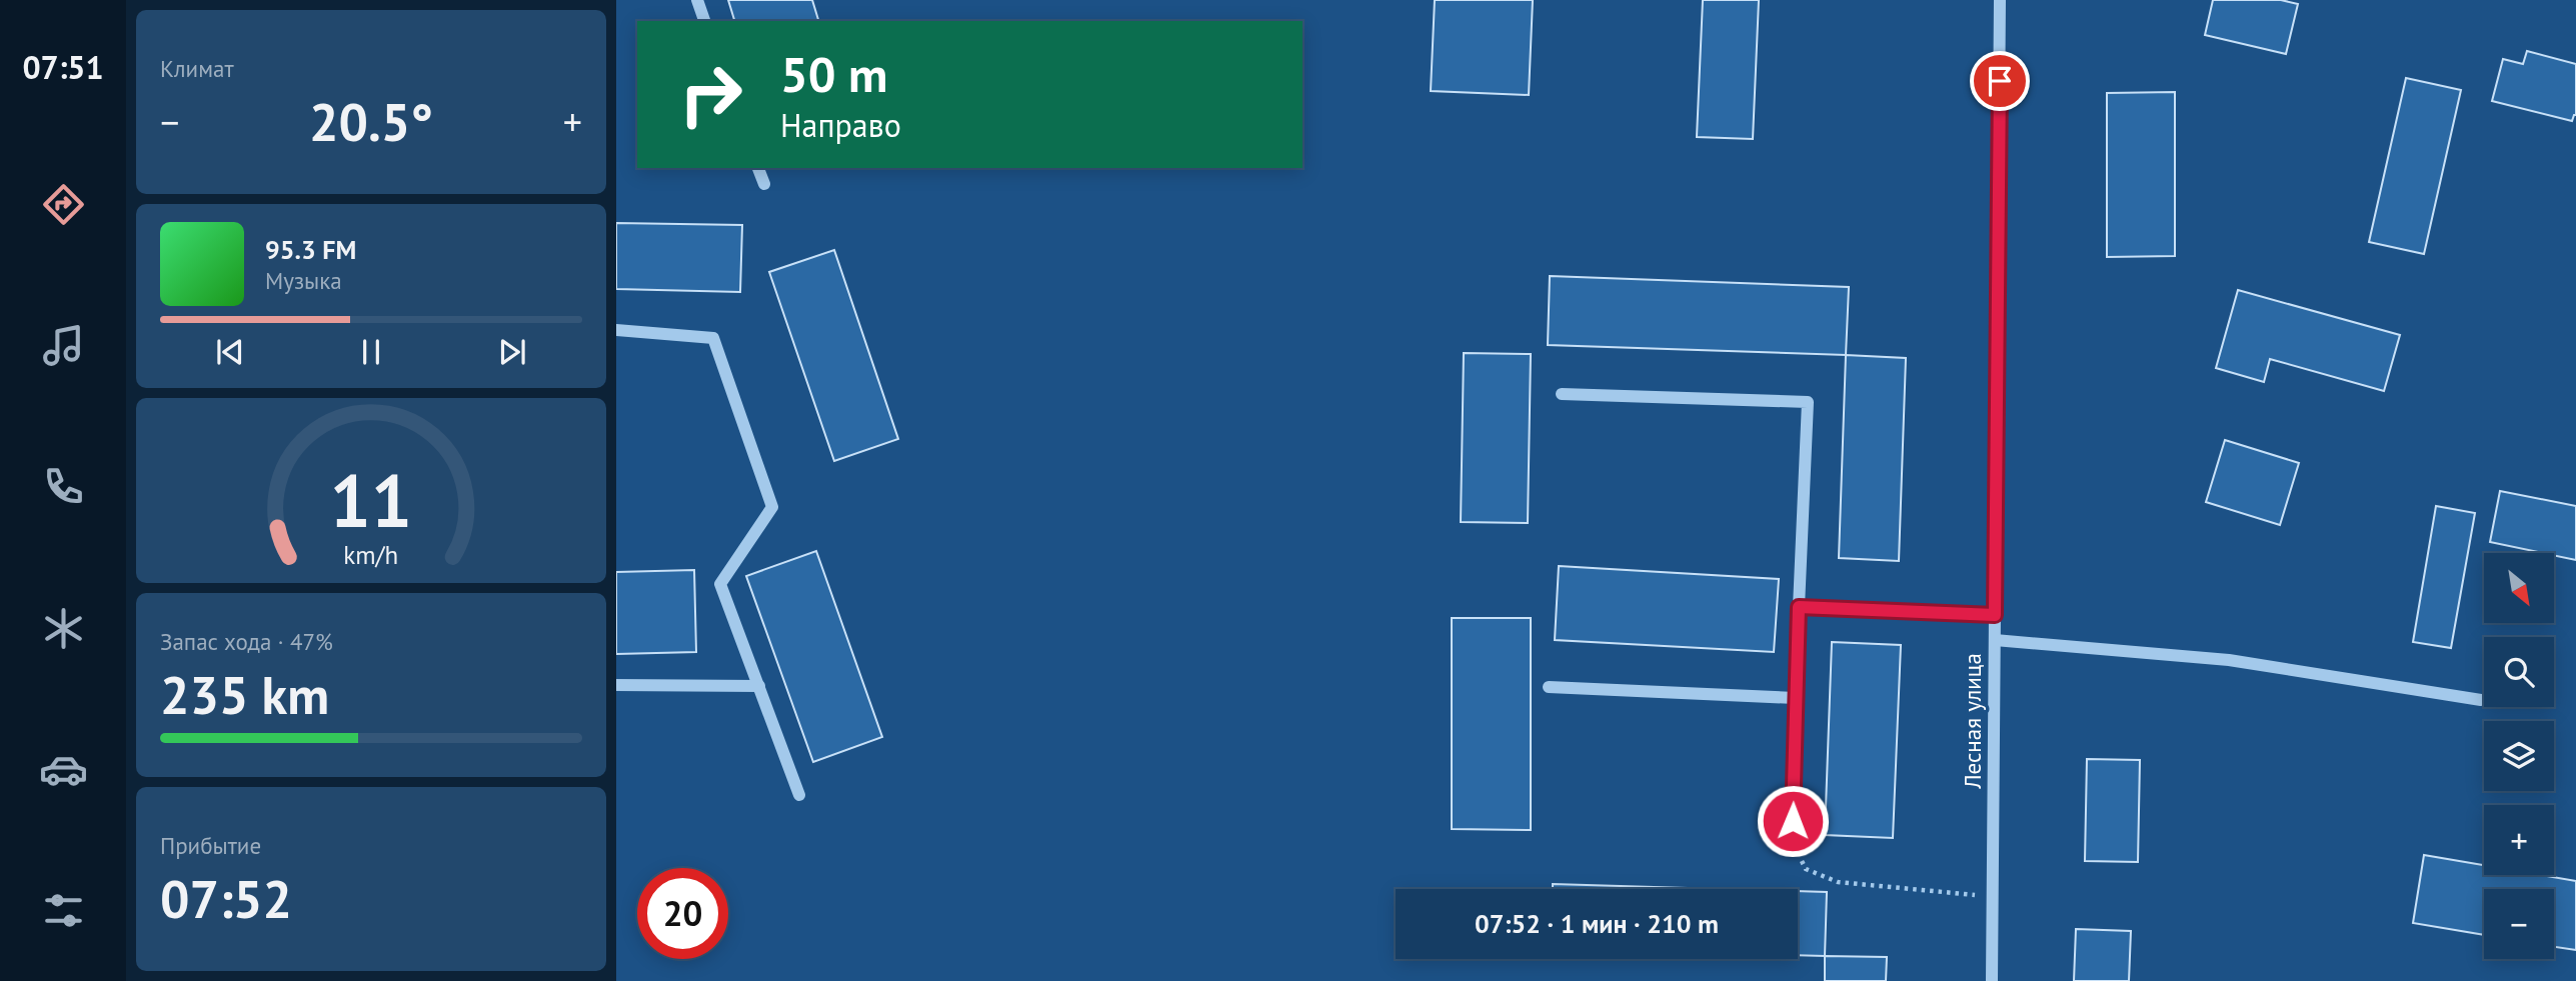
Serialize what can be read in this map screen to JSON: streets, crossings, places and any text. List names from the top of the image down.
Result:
{
  "streets": {
    "street": ["Лесная улица"]
  },
  "north": "bottom right",
  "page": {
    "tabs": "07:51",
    "tile": [
      "Климат",
      ["Запас хода · 47%", "235 km"],
      ["Прибытие", "07:52"]
    ],
    "turn": ["50 m", "Направо"],
    "heat": ["−", "20.5°", "+"],
    "song": ["95.3 FM", "Музыка"],
    "map_buttons": ["+", "−"],
    "limit": "20",
    "trip": "07:52 · 1 мин · 210 m",
    "gauge": ["11", "km/h"]
  }
}
